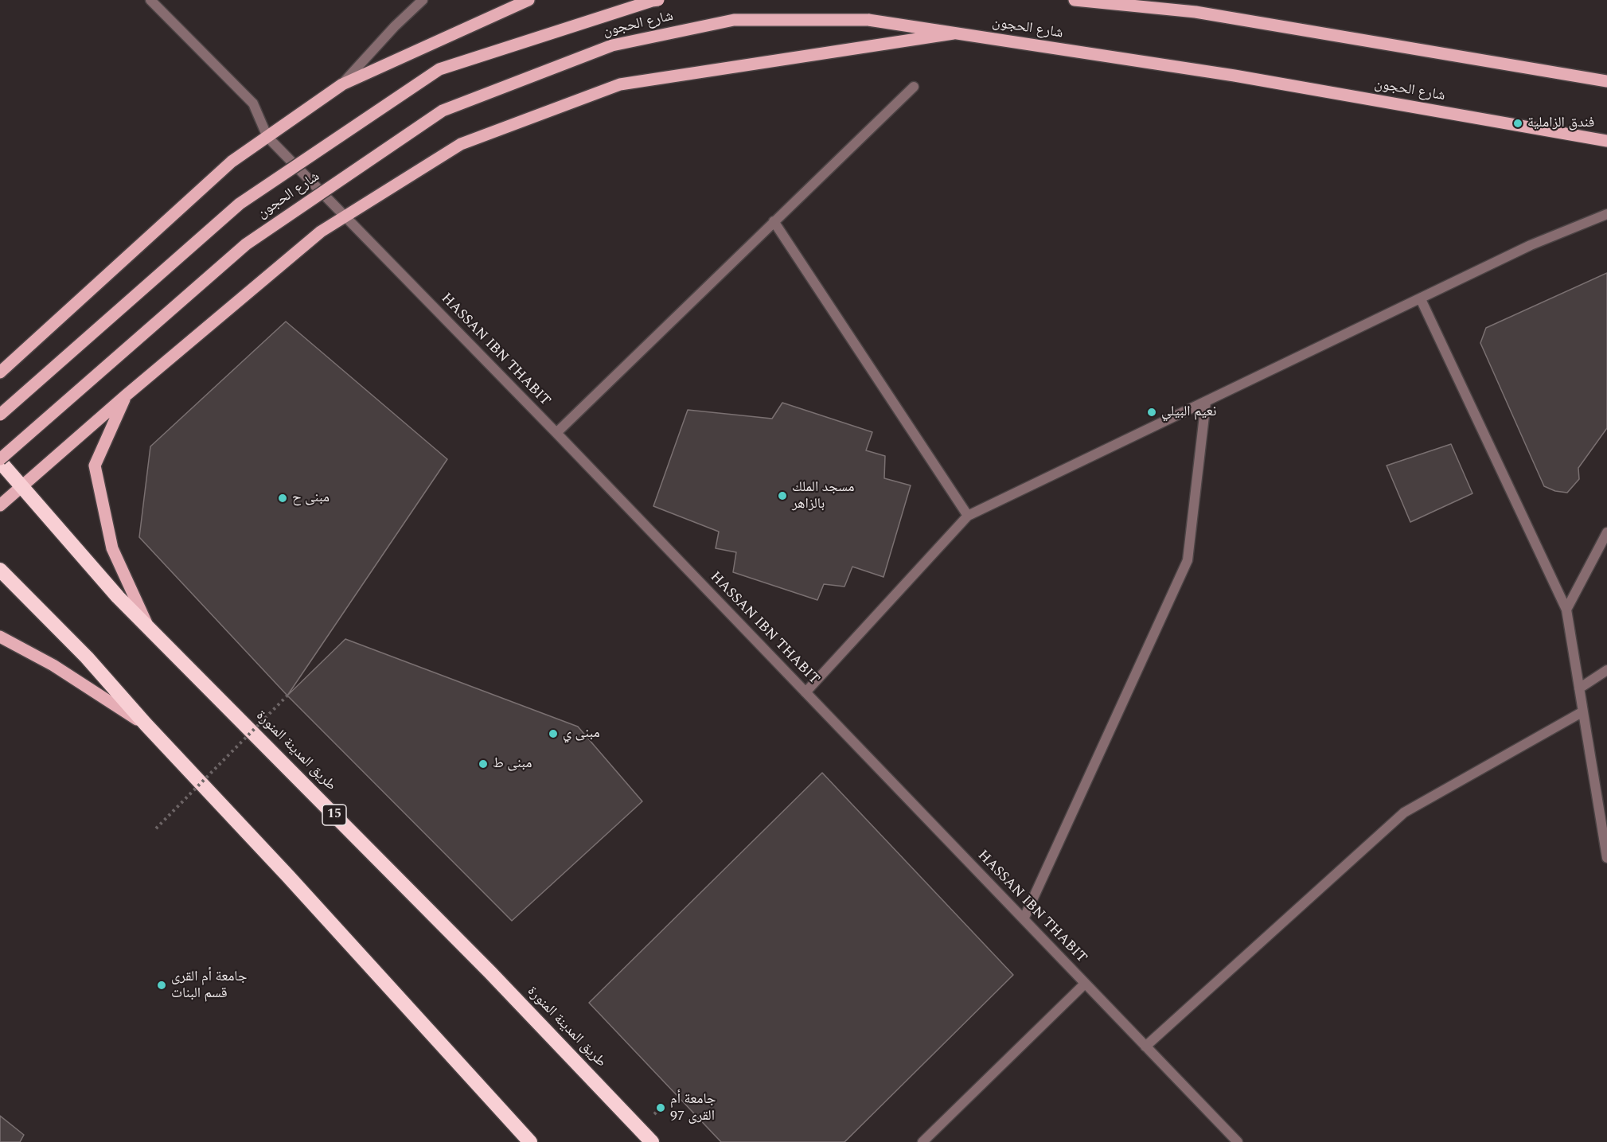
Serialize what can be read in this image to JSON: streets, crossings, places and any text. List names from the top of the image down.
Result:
{
  "streets": {
    "highway": ["طريق المدينة المنورة", "15"],
    "main road": ["شارع الحجون"],
    "street": ["HASSAN IBN THABIT"]
  },
  "crossings": [
    ["شارع الحجون", "طريق المدينة المنورة"]
  ],
  "places": [
    "فندق الزاملية",
    "نعيم البيلي",
    "مسجد الملك بالزاهر",
    "مبنى ح",
    "مبنى ي",
    "مبنى ط",
    "جامعة أم القرى قسم البنات",
    "جامعة أم القرى 97"
  ]
}
